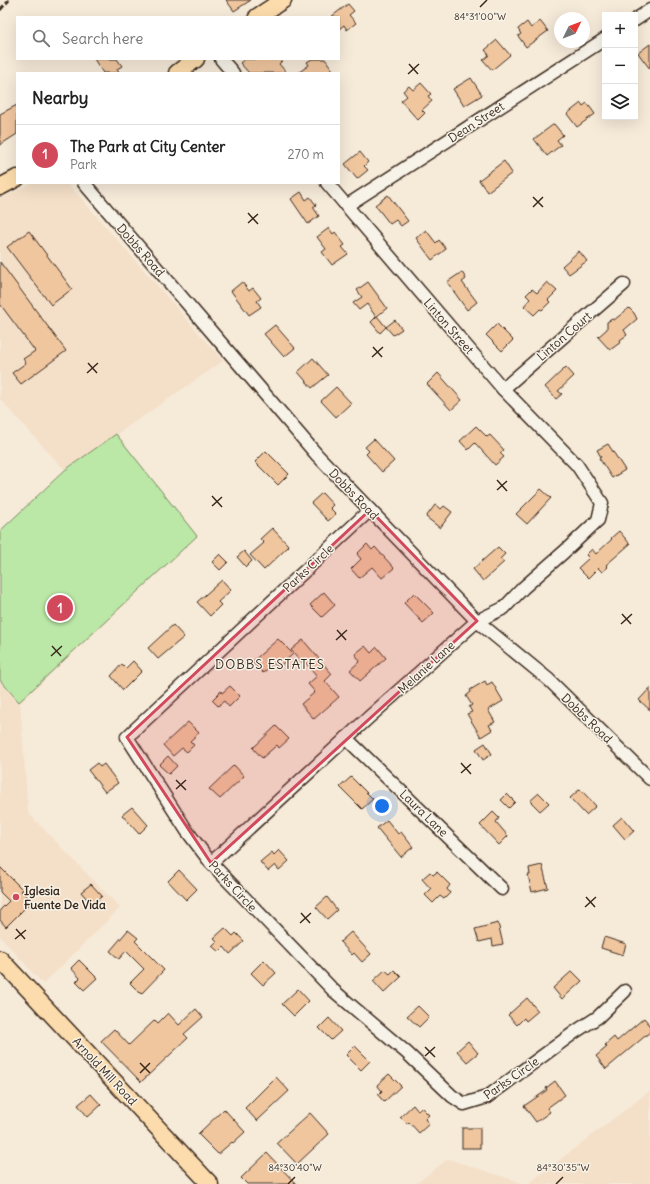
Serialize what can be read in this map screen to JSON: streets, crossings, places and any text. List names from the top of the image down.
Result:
{
  "streets": {
    "main road": ["Arnold Mill Road"],
    "street": [
      "Dean Street",
      "Dobbs Road",
      "Linton Street",
      "Linton Court",
      "Parks Circle",
      "Melanie Lane",
      "Laura Lane"
    ]
  },
  "crossings": [
    ["Dean Street", "Linton Street"],
    ["Dobbs Road", "Parks Circle"],
    ["Dobbs Road", "Melanie Lane"],
    ["Linton Street", "Linton Court"],
    ["Linton Street", "Melanie Lane"],
    ["Parks Circle", "Melanie Lane"],
    ["Melanie Lane", "Laura Lane"]
  ],
  "districts": ["DOBBS ESTATES"],
  "places": ["Iglesia Fuente De Vida"],
  "north": "top right",
  "page": {
    "map_buttons": ["+", "−"],
    "search": "Search here",
    "heading": "Nearby",
    "list": [
      {
        "mark": "1",
        "name": "The Park at City Center",
        "note": "Park",
        "value": "270 m"
      }
    ],
    "pins": "1"
  },
  "coordinates": ["84°31'00\"W", "84°30'40\"W", "84°30'35\"W"]
}
